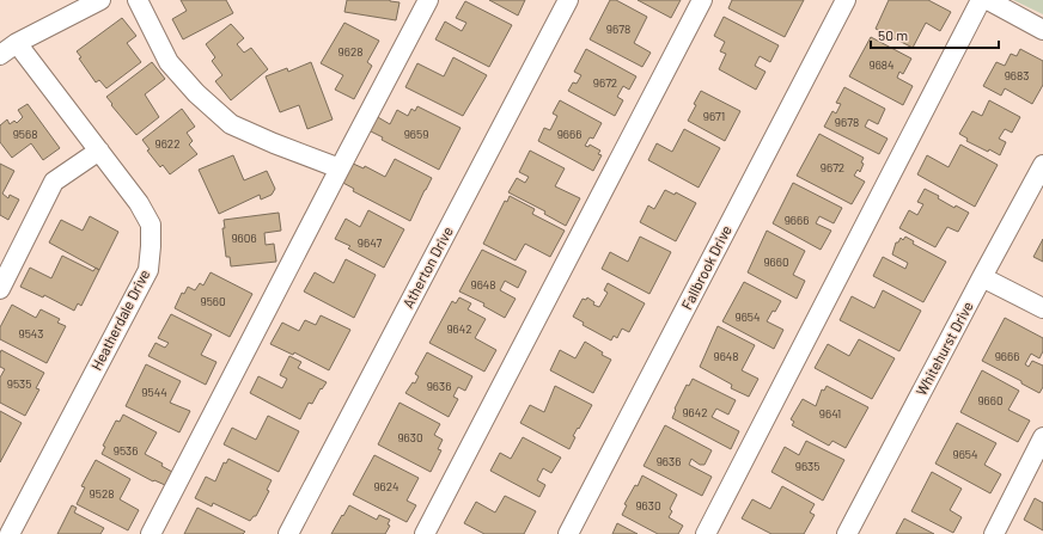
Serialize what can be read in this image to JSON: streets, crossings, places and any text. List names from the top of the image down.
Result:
{
  "streets": {
    "street": [
      "Atherton Drive",
      "Fallbrook Drive",
      "Heatherdale Drive",
      "Whitehurst Drive"
    ]
  },
  "house_numbers": [
    "9678",
    "9628",
    "9684",
    "9683",
    "9672",
    "9671",
    "9678",
    "9568",
    "9659",
    "9666",
    "9622",
    "9672",
    "9666",
    "9606",
    "9647",
    "9660",
    "9648",
    "9560",
    "9654",
    "9642",
    "9543",
    "9648",
    "9666",
    "9535",
    "9636",
    "9544",
    "9660",
    "9642",
    "9641",
    "9630",
    "9536",
    "9654",
    "9636",
    "9635",
    "9624",
    "9528",
    "9630"
  ],
  "scale_bar": "50 m"
}
